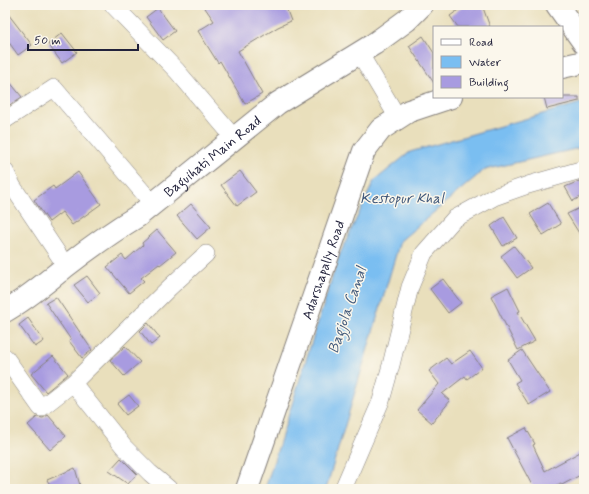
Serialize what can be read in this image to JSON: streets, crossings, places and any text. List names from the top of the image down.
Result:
{
  "streets": {
    "street": ["Baguihati Main Road", "Adarshapally Road"]
  },
  "water": ["Kestopur Khal", "Bagjola Canal"],
  "legend": ["Road", "Water", "Building"],
  "scale_bar": "50 m"
}
